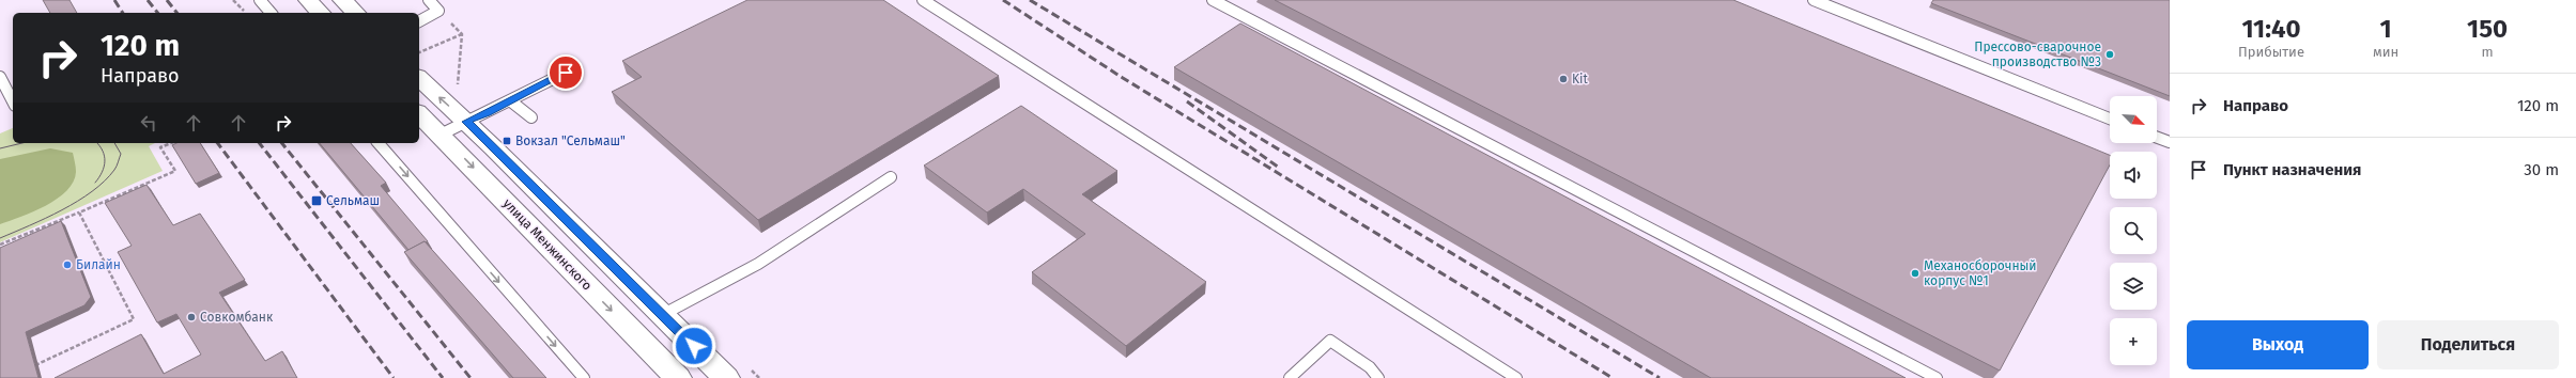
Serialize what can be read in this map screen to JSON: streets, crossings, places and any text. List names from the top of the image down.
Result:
{
  "streets": {
    "main road": ["улица Менжинского"]
  },
  "places": {
    "other": [
      "Прессово-сварочное производство №3",
      "Kit",
      "Билайн",
      "Механосборочный корпус №1",
      "Совкомбанк"
    ],
    "transit": ["Вокзал \"Сельмаш\"", "Сельмаш"]
  },
  "north": "bottom right",
  "page": {
    "eta": [
      "11:40",
      "Прибытие",
      "1",
      "мин",
      "150",
      "m"
    ],
    "turn": ["120 m", "Направо"],
    "list": [
      {
        "name": "Направо",
        "value": "120 m"
      },
      {
        "name": "Пункт назначения",
        "value": "30 m"
      }
    ],
    "map_buttons": "+",
    "buttons": ["Выход", "Поделиться"]
  }
}
